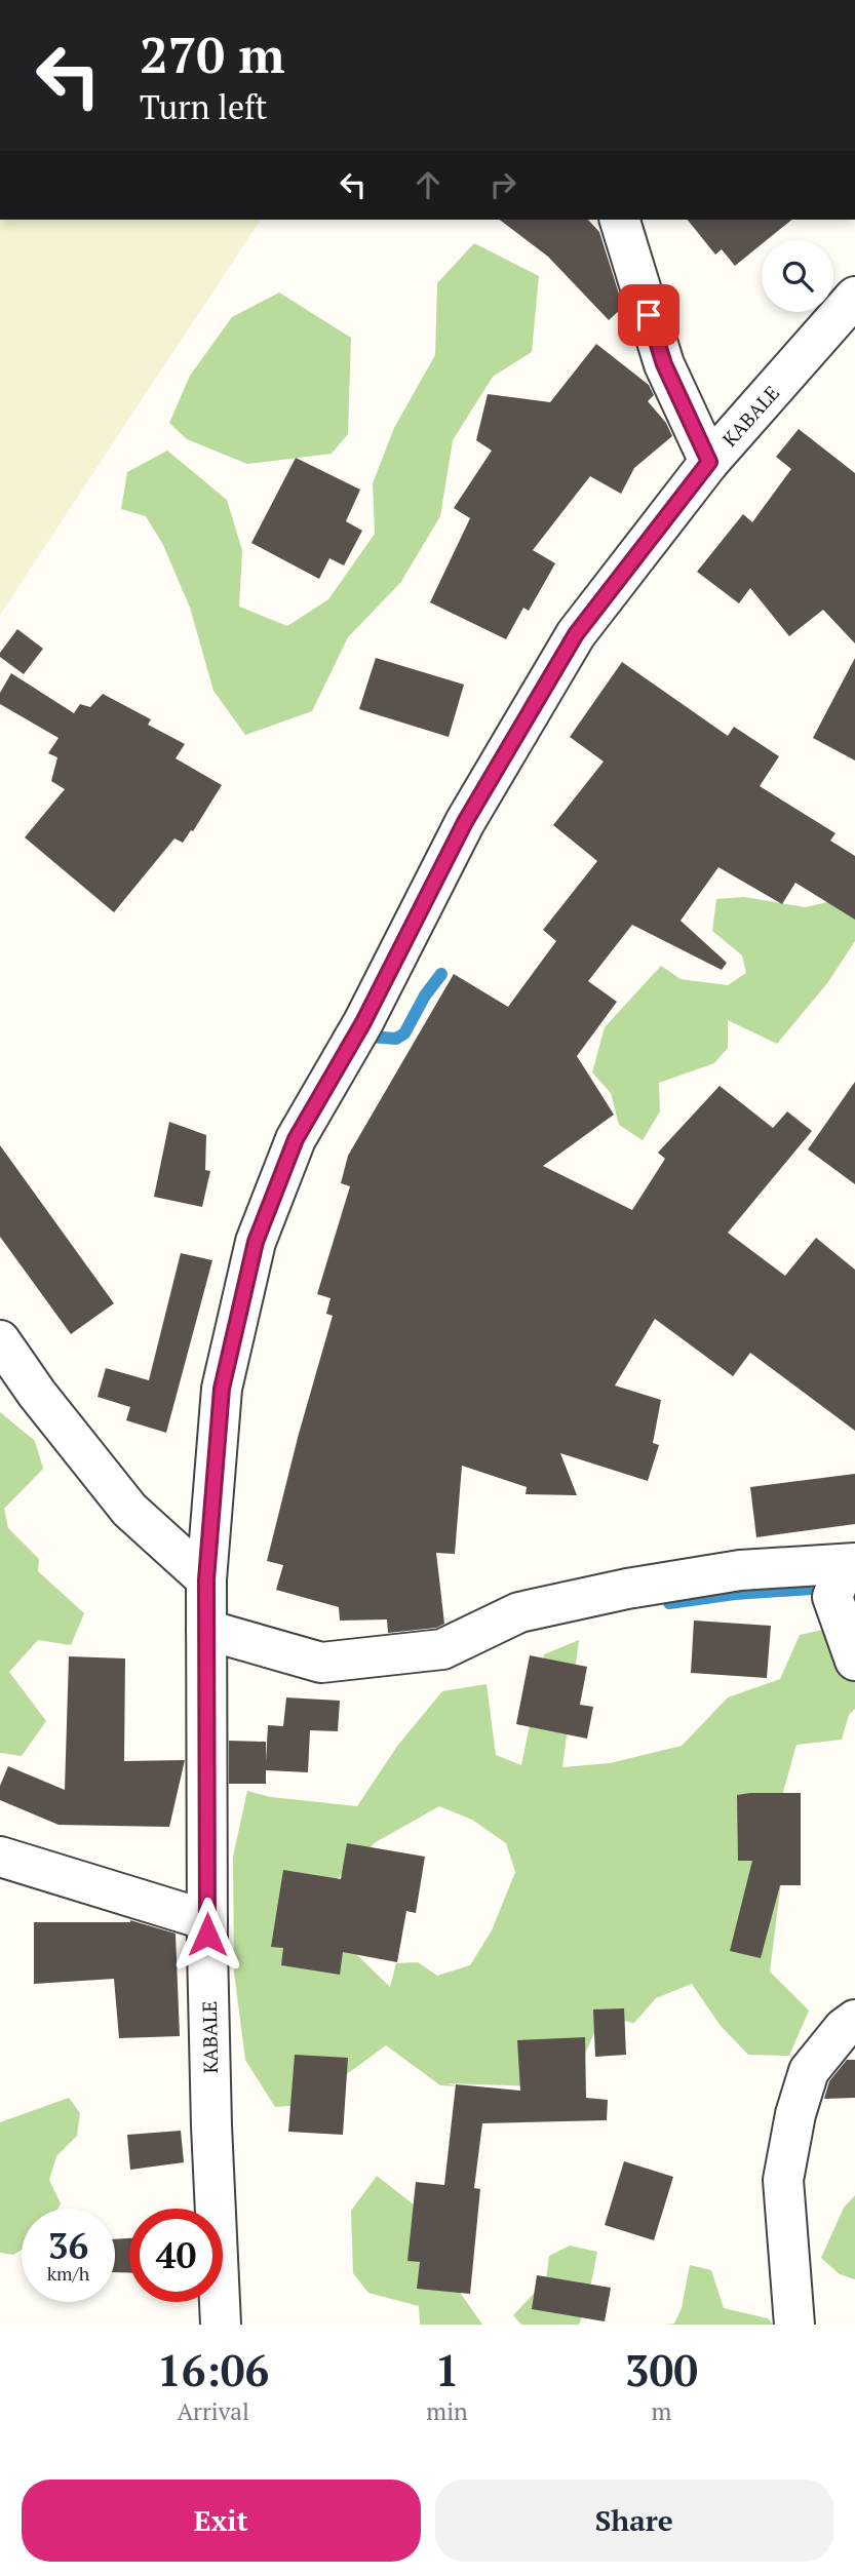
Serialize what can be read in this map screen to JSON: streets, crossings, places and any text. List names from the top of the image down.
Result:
{
  "streets": {
    "street": ["KABALE"]
  },
  "page": {
    "turn": ["270 m", "Turn left"],
    "speed": "36 km/h",
    "limit": "40",
    "eta": [
      "16:06",
      "Arrival",
      "1",
      "min",
      "300",
      "m"
    ],
    "buttons": ["Exit", "Share"]
  }
}
